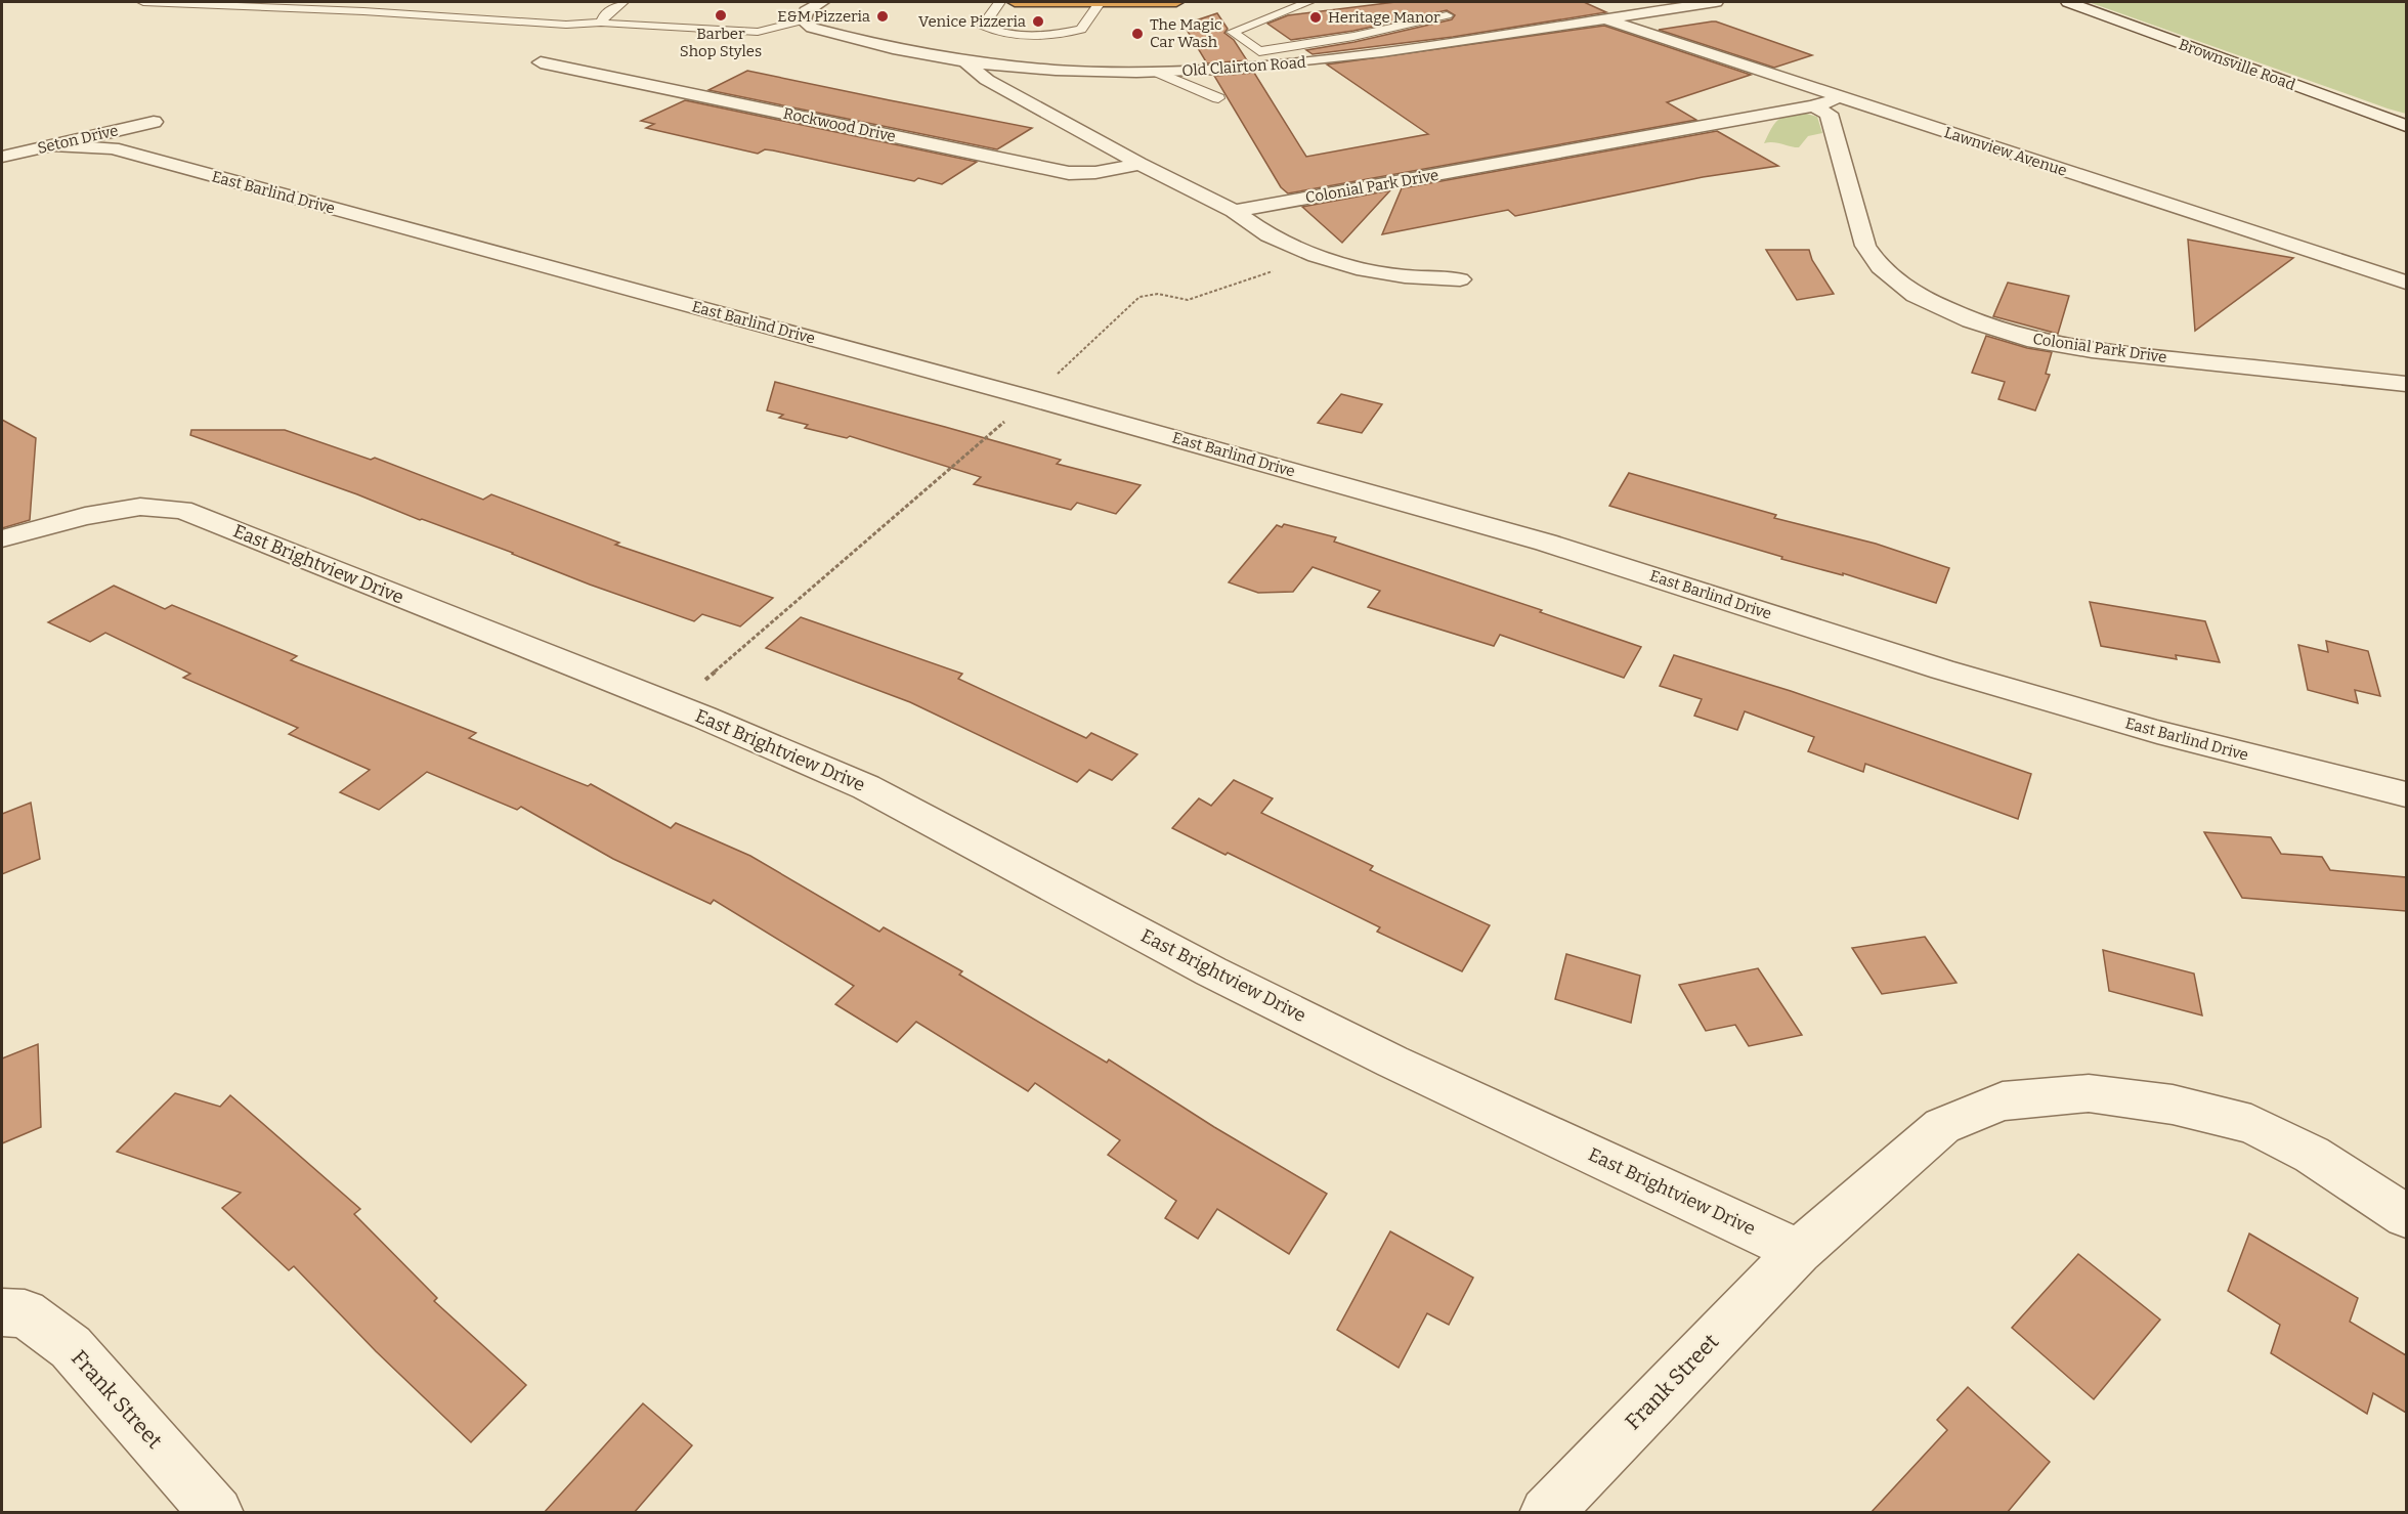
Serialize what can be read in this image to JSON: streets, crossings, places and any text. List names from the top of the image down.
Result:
{
  "streets": {
    "street": [
      "Brownsville Road",
      "Old Clairton Road",
      "Rockwood Drive",
      "Seton Drive",
      "Lawnview Avenue",
      "Colonial Park Drive",
      "East Barlind Drive",
      "East Brightview Drive",
      "Frank Street"
    ]
  },
  "crossings": [
    ["Old Clairton Road", "Lawnview Avenue"],
    ["Seton Drive", "East Barlind Drive"],
    ["Lawnview Avenue", "Colonial Park Drive"],
    ["East Brightview Drive", "Frank Street"]
  ],
  "places": [
    "Barber Shop Styles",
    "E&M Pizzeria",
    "Heritage Manor",
    "Venice Pizzeria",
    "The Magic Car Wash"
  ]
}
